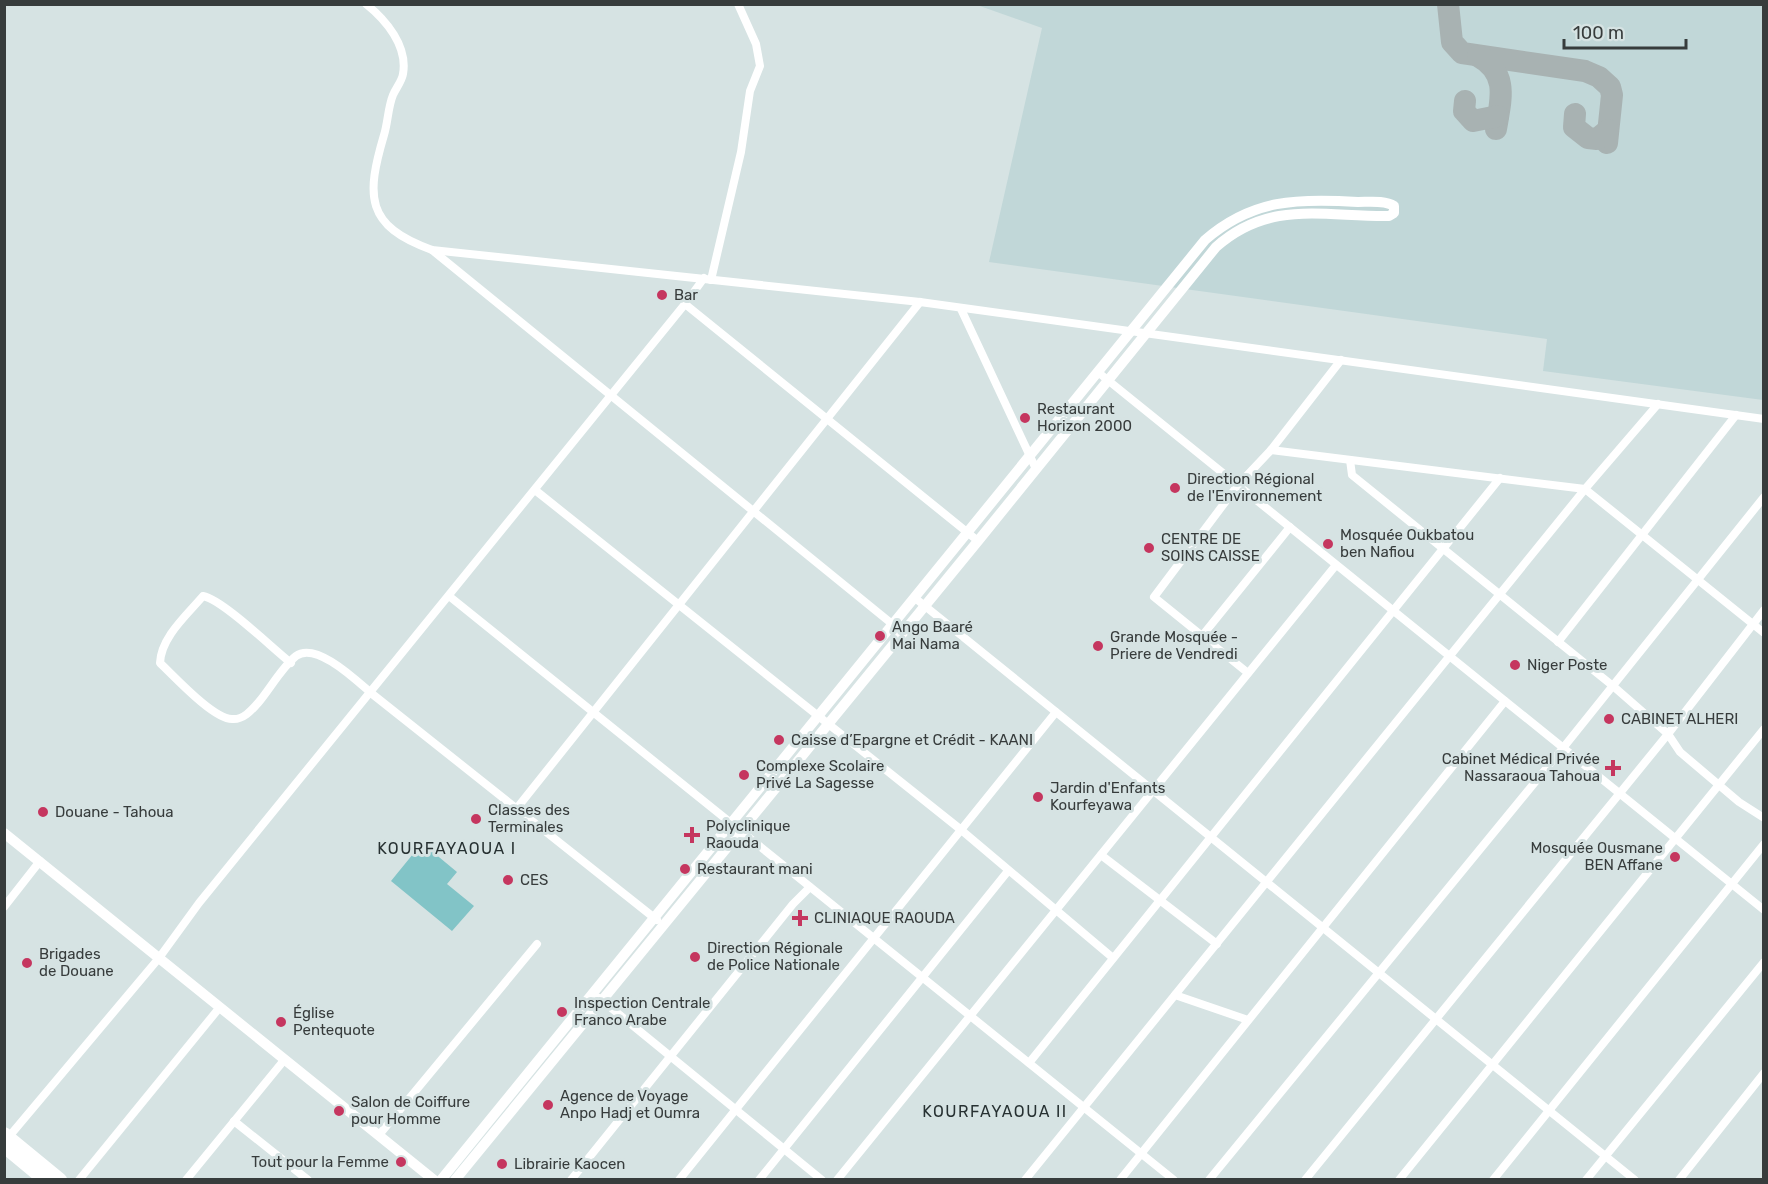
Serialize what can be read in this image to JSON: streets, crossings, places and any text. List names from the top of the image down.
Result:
{
  "districts": ["KOURFAYAOUA I", "KOURFAYAOUA II"],
  "places": {
    "other": [
      "Bar",
      "Restaurant Horizon 2000",
      "Direction Régional de l'Environnement",
      "Mosquée Oukbatou ben Nafiou",
      "CENTRE DE SOINS CAISSE",
      "Ango Baaré Mai Nama",
      "Grande Mosquée - Priere de Vendredi",
      "Niger Poste",
      "CABINET ALHERI",
      "Caisse d’Epargne et Crédit - KAANI",
      "Complexe Scolaire Privé La Sagesse",
      "Jardin d'Enfants Kourfeyawa",
      "Douane - Tahoua",
      "Classes des Terminales",
      "Mosquée Ousmane BEN Affane",
      "Restaurant mani",
      "CES",
      "Direction Régionale de Police Nationale",
      "Brigades de Douane",
      "Inspection Centrale Franco Arabe",
      "Église Pentequote",
      "Agence de Voyage Anpo Hadj et Oumra",
      "Salon de Coiffure pour Homme",
      "Tout pour la Femme",
      "Librairie Kaocen"
    ],
    "health": ["Cabinet Médical Privée Nassaraoua Tahoua", "Polyclinique Raouda", "CLINIAQUE RAOUDA"]
  },
  "scale_bar": "100 m"
}
